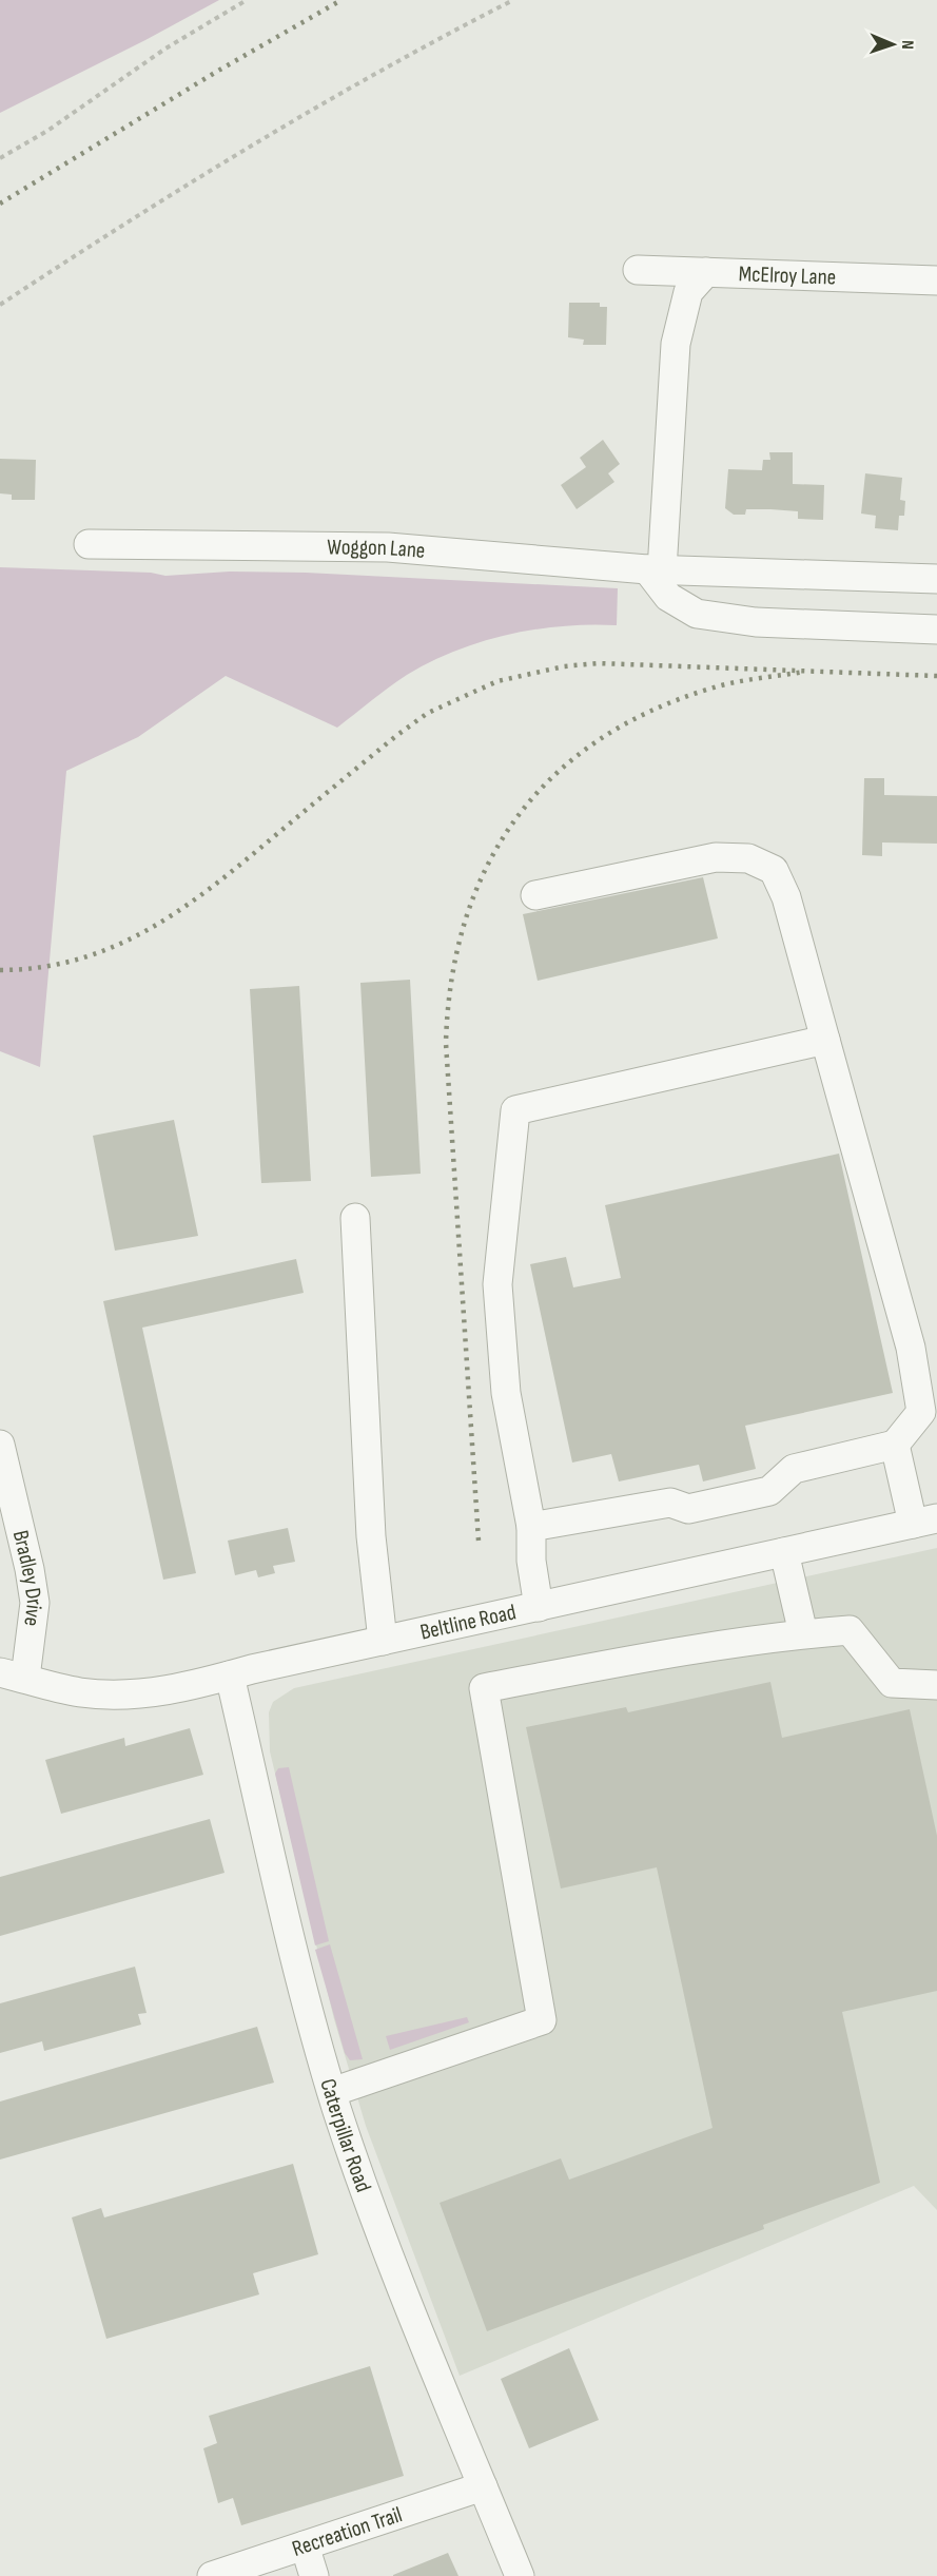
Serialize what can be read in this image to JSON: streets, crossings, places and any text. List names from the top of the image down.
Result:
{
  "streets": {
    "street": [
      "McElroy Lane",
      "Woggon Lane",
      "Bradley Drive",
      "Beltline Road",
      "Caterpillar Road",
      "Recreation Trail"
    ]
  },
  "crossings": [
    ["Bradley Drive", "Beltline Road"],
    ["Beltline Road", "Caterpillar Road"],
    ["Caterpillar Road", "Recreation Trail"]
  ],
  "north": "right"
}
